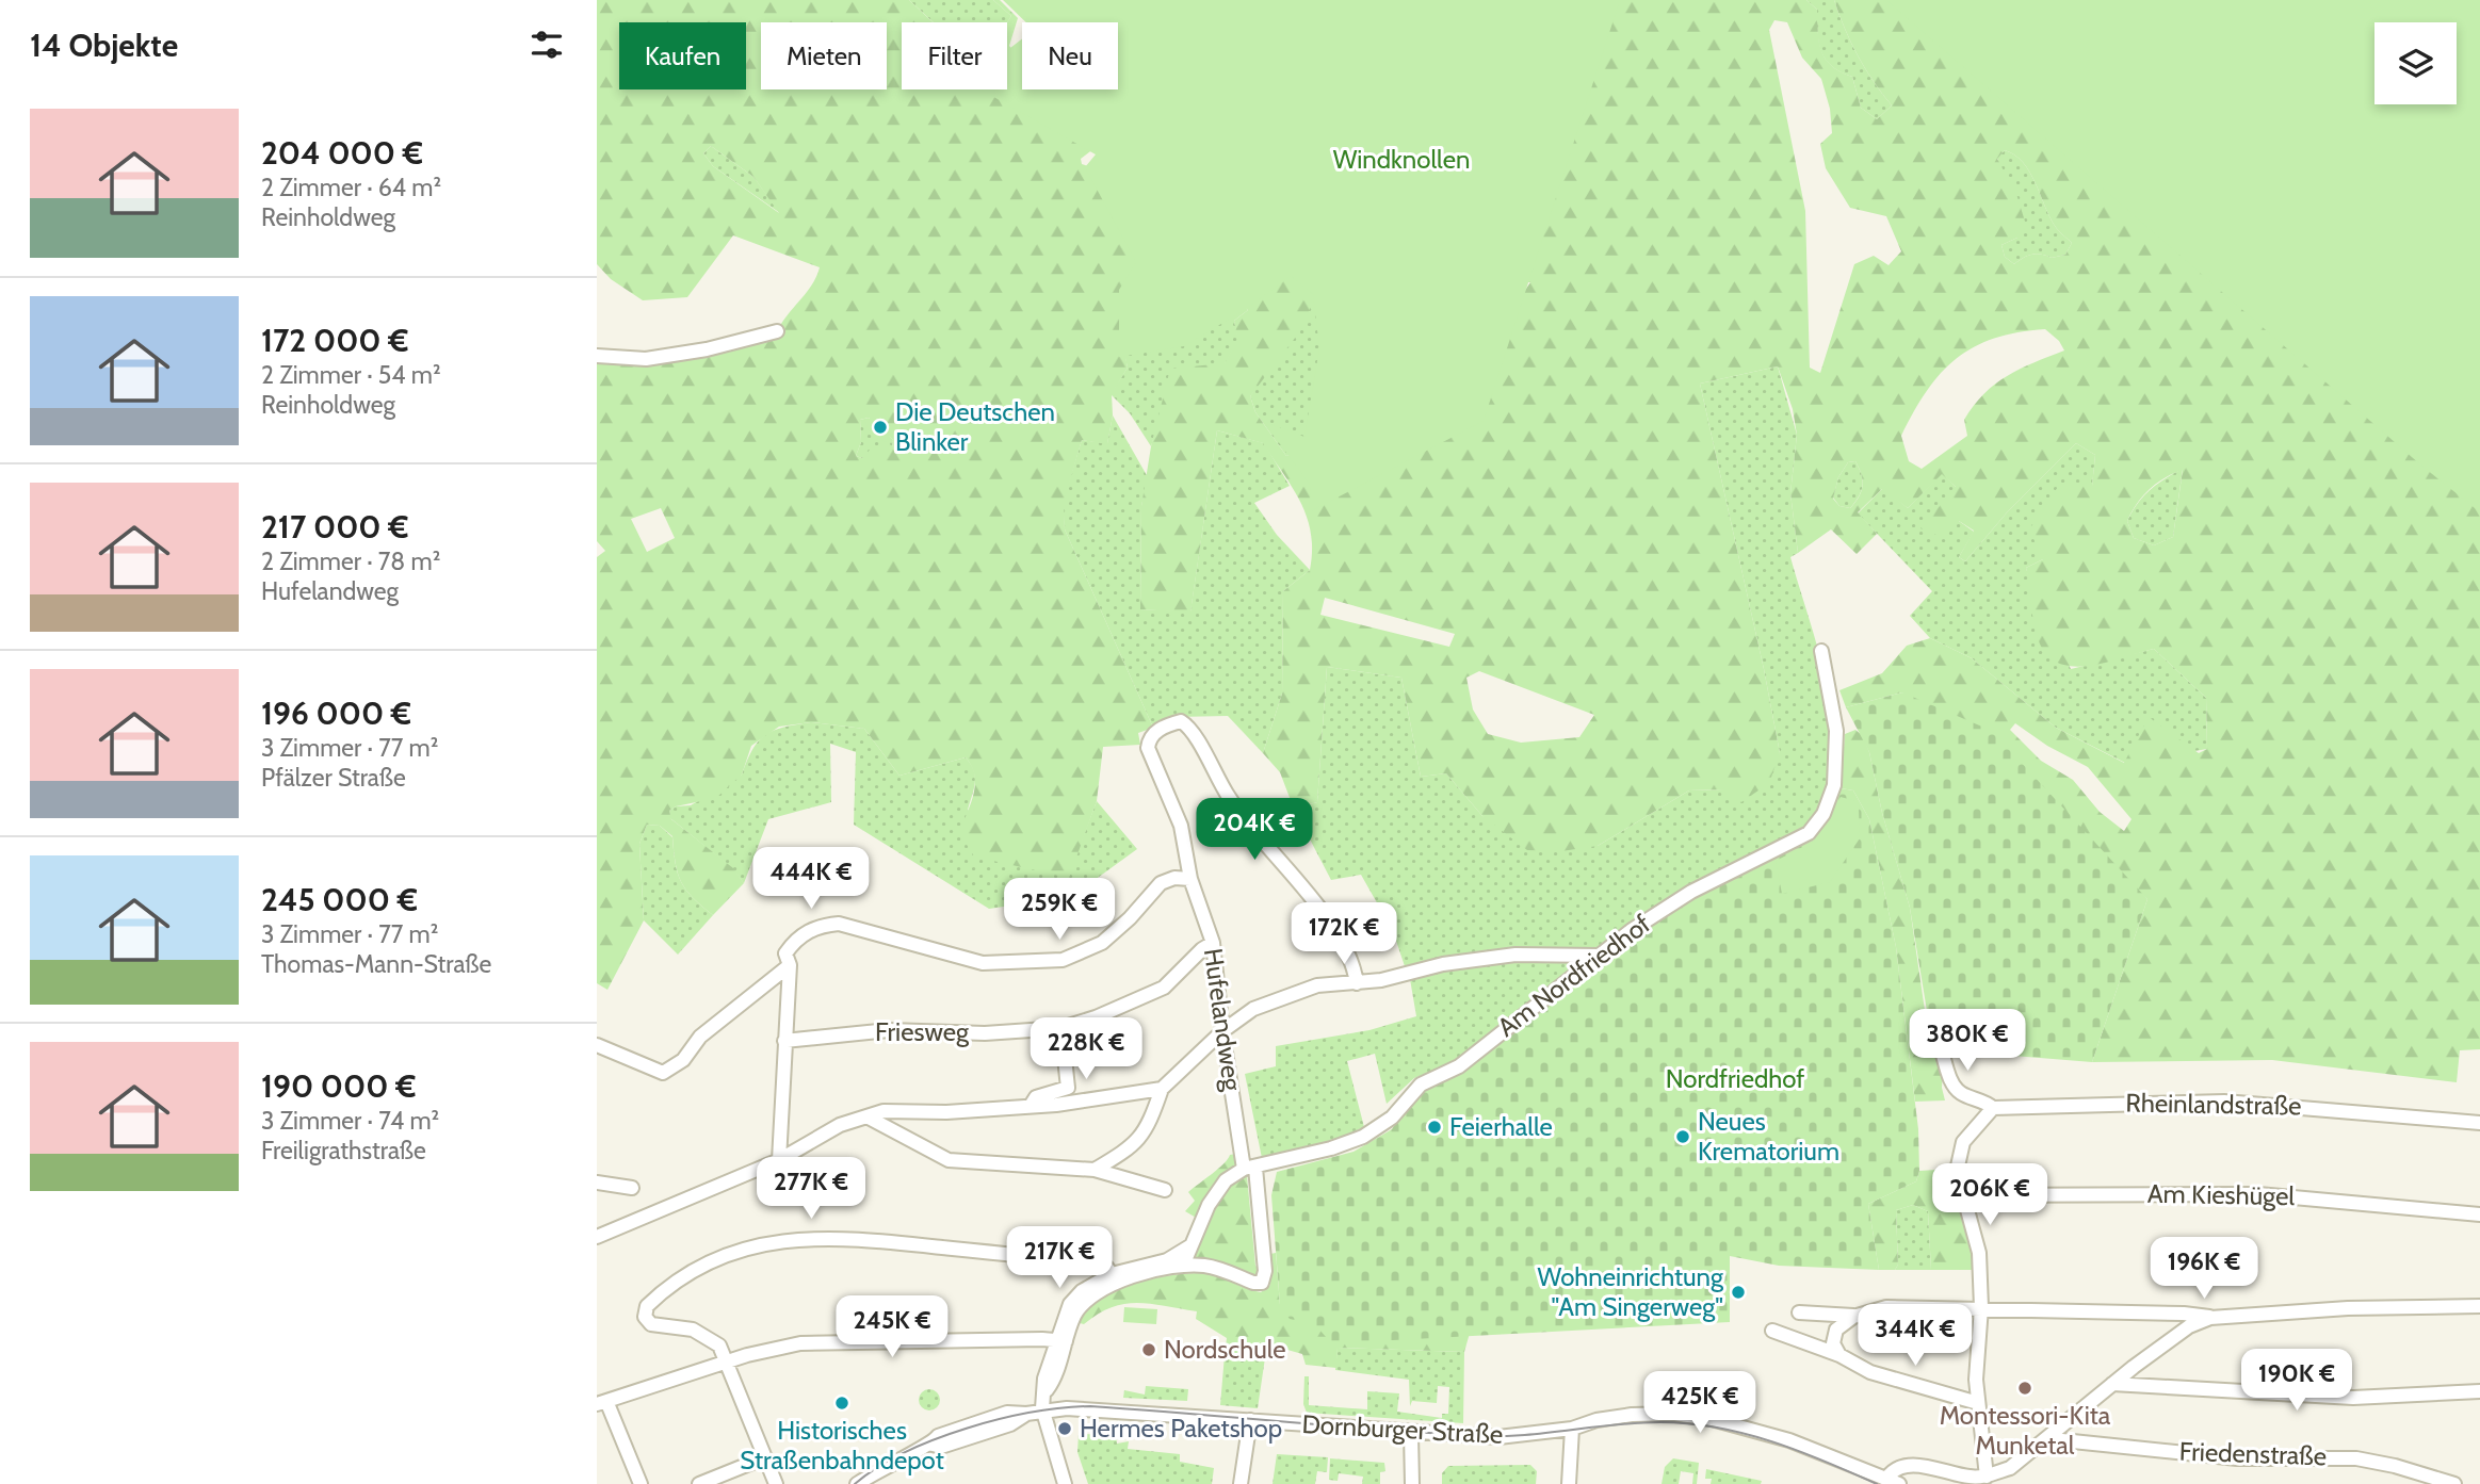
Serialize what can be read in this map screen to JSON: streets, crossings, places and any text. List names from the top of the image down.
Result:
{
  "streets": {
    "street": [
      "Am Nordfriedhof",
      "Hufelandweg",
      "Friesweg",
      "Rheinlandstraße",
      "Am Kieshügel",
      "Dornburger Straße",
      "Friedenstraße"
    ]
  },
  "crossings": [
    ["Am Nordfriedhof", "Hufelandweg"],
    ["Hufelandweg", "Friesweg"],
    ["Hufelandweg", "Dornburger Straße"]
  ],
  "parks": ["Windknollen", "Nordfriedhof"],
  "places": [
    "Die Deutschen Blinker",
    "Feierhalle",
    "Neues Krematorium",
    "Wohneinrichtung \"Am Singerweg\"",
    "Nordschule",
    "Montessori-Kita Munketal",
    "Historisches Straßenbahndepot",
    "Hermes Paketshop"
  ],
  "page": {
    "heading": "14 Objekte",
    "chip": [
      "Kaufen",
      "Mieten",
      "Filter",
      "Neu"
    ],
    "list": [
      {
        "name": "204 000 €",
        "note": "2 Zimmer · 64 m² · Reinholdweg"
      },
      {
        "name": "172 000 €",
        "note": "2 Zimmer · 54 m² · Reinholdweg"
      },
      {
        "name": "217 000 €",
        "note": "2 Zimmer · 78 m² · Hufelandweg"
      },
      {
        "name": "196 000 €",
        "note": "3 Zimmer · 77 m² · Pfälzer Straße"
      },
      {
        "name": "245 000 €",
        "note": "3 Zimmer · 77 m² · Thomas-Mann-Straße"
      },
      {
        "name": "190 000 €",
        "note": "3 Zimmer · 74 m² · Freiligrathstraße"
      }
    ],
    "price": [
      "204K €",
      "444K €",
      "259K €",
      "172K €",
      "380K €",
      "228K €",
      "277K €",
      "206K €",
      "217K €",
      "196K €",
      "245K €",
      "344K €",
      "190K €",
      "425K €"
    ]
  }
}
